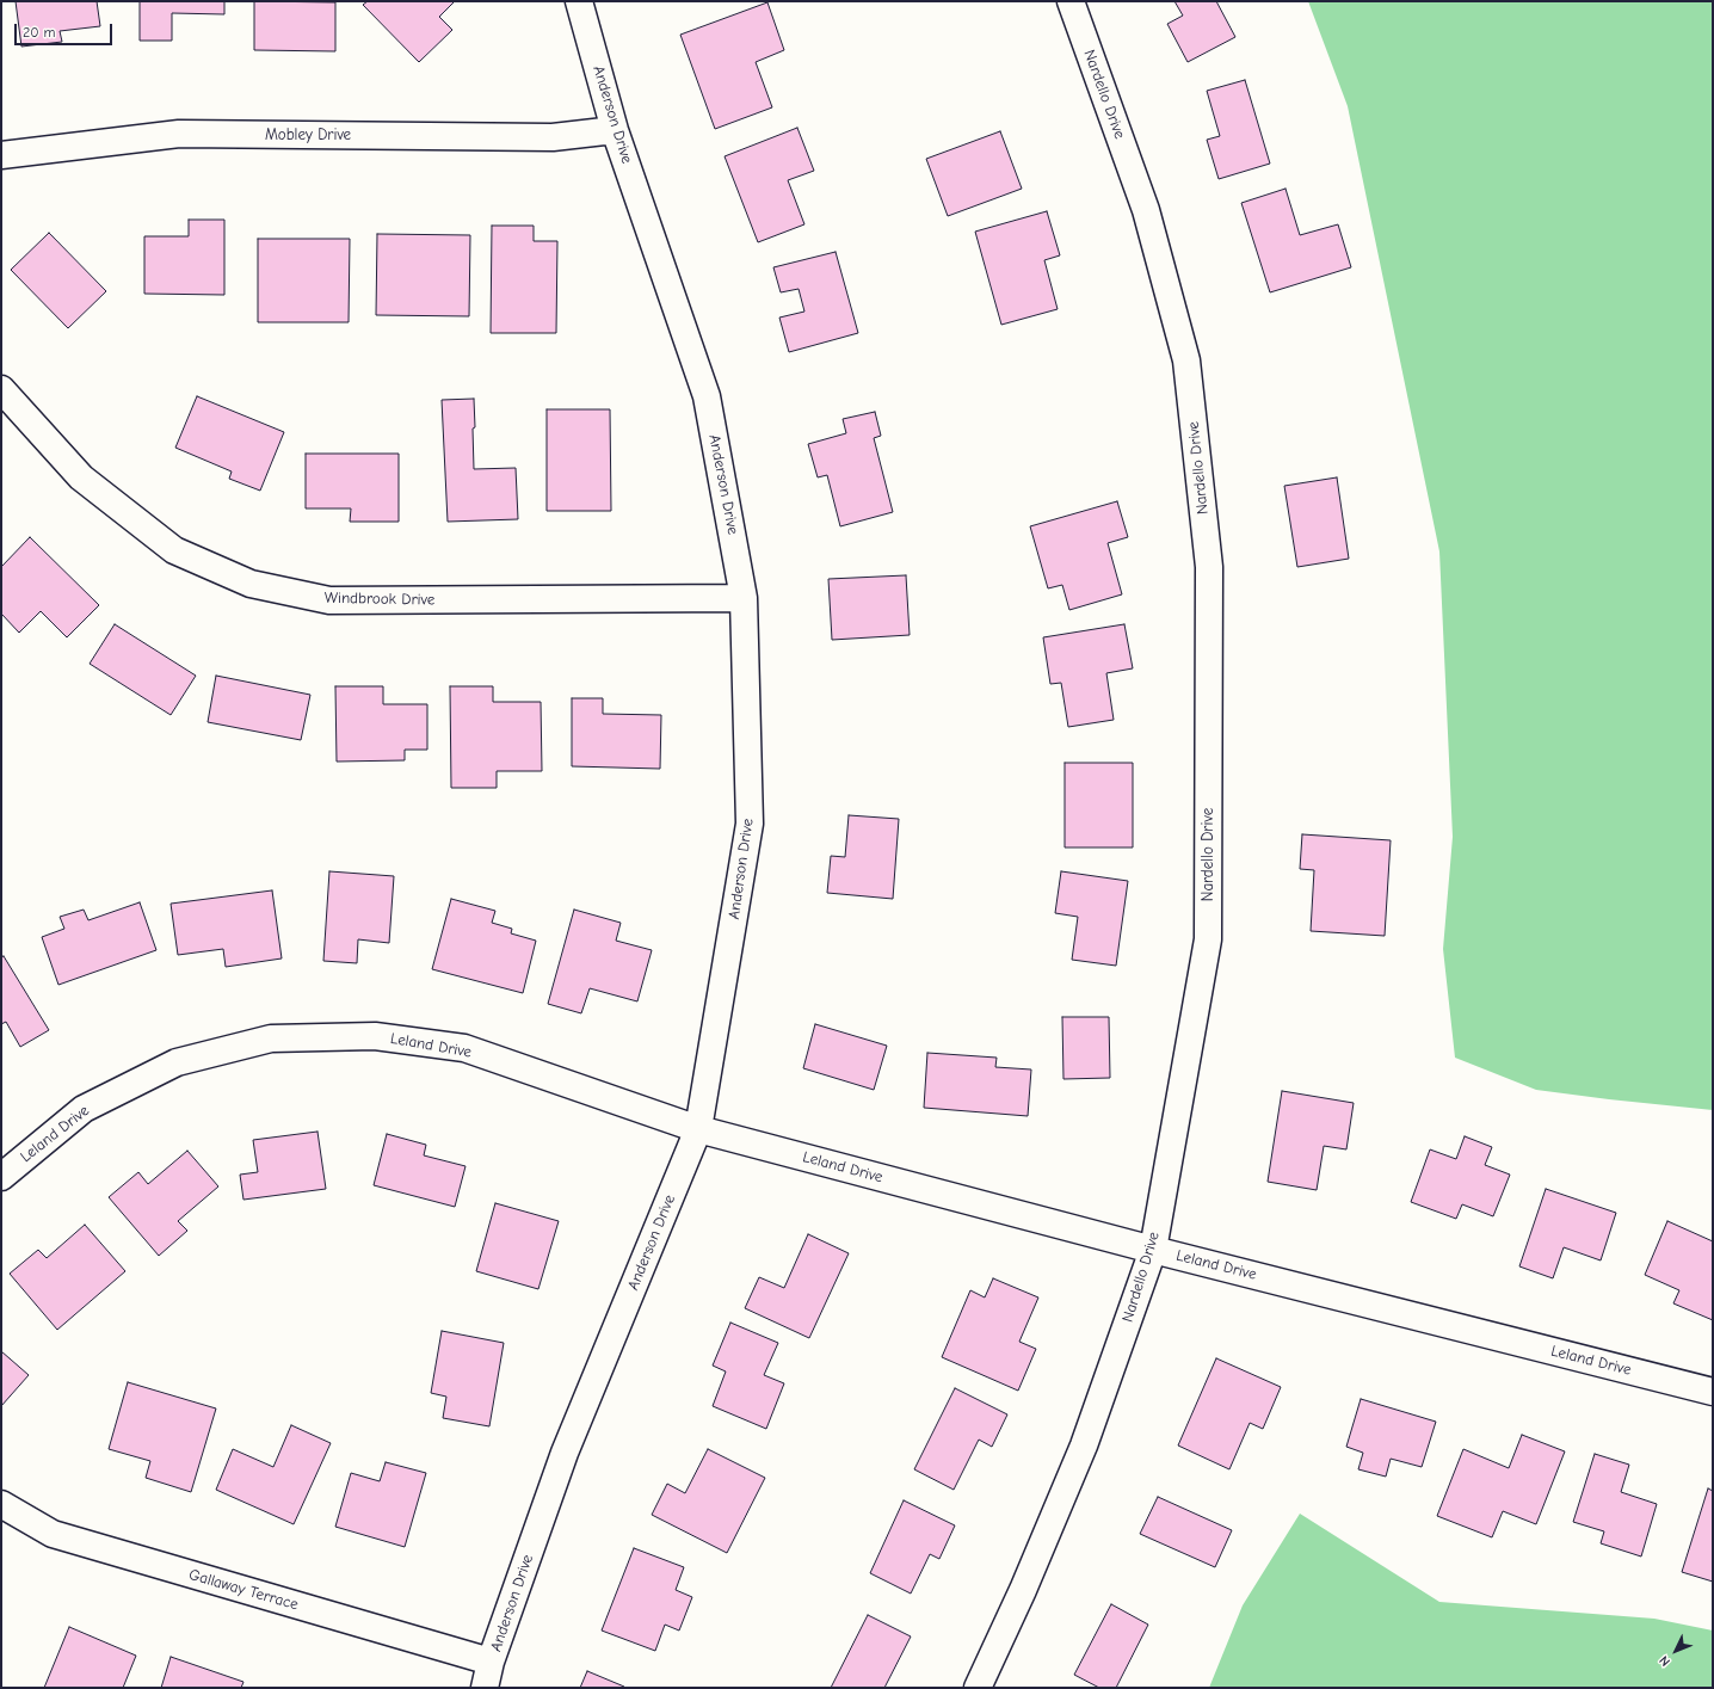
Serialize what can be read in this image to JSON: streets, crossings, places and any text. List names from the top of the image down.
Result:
{
  "streets": {
    "street": [
      "Nardello Drive",
      "Anderson Drive",
      "Mobley Drive",
      "Windbrook Drive",
      "Leland Drive",
      "Gallaway Terrace"
    ]
  },
  "crossings": [
    ["Nardello Drive", "Leland Drive"],
    ["Anderson Drive", "Mobley Drive"],
    ["Anderson Drive", "Windbrook Drive"],
    ["Anderson Drive", "Leland Drive"],
    ["Anderson Drive", "Gallaway Terrace"]
  ],
  "scale_bar": "20 m",
  "north": "bottom left"
}
